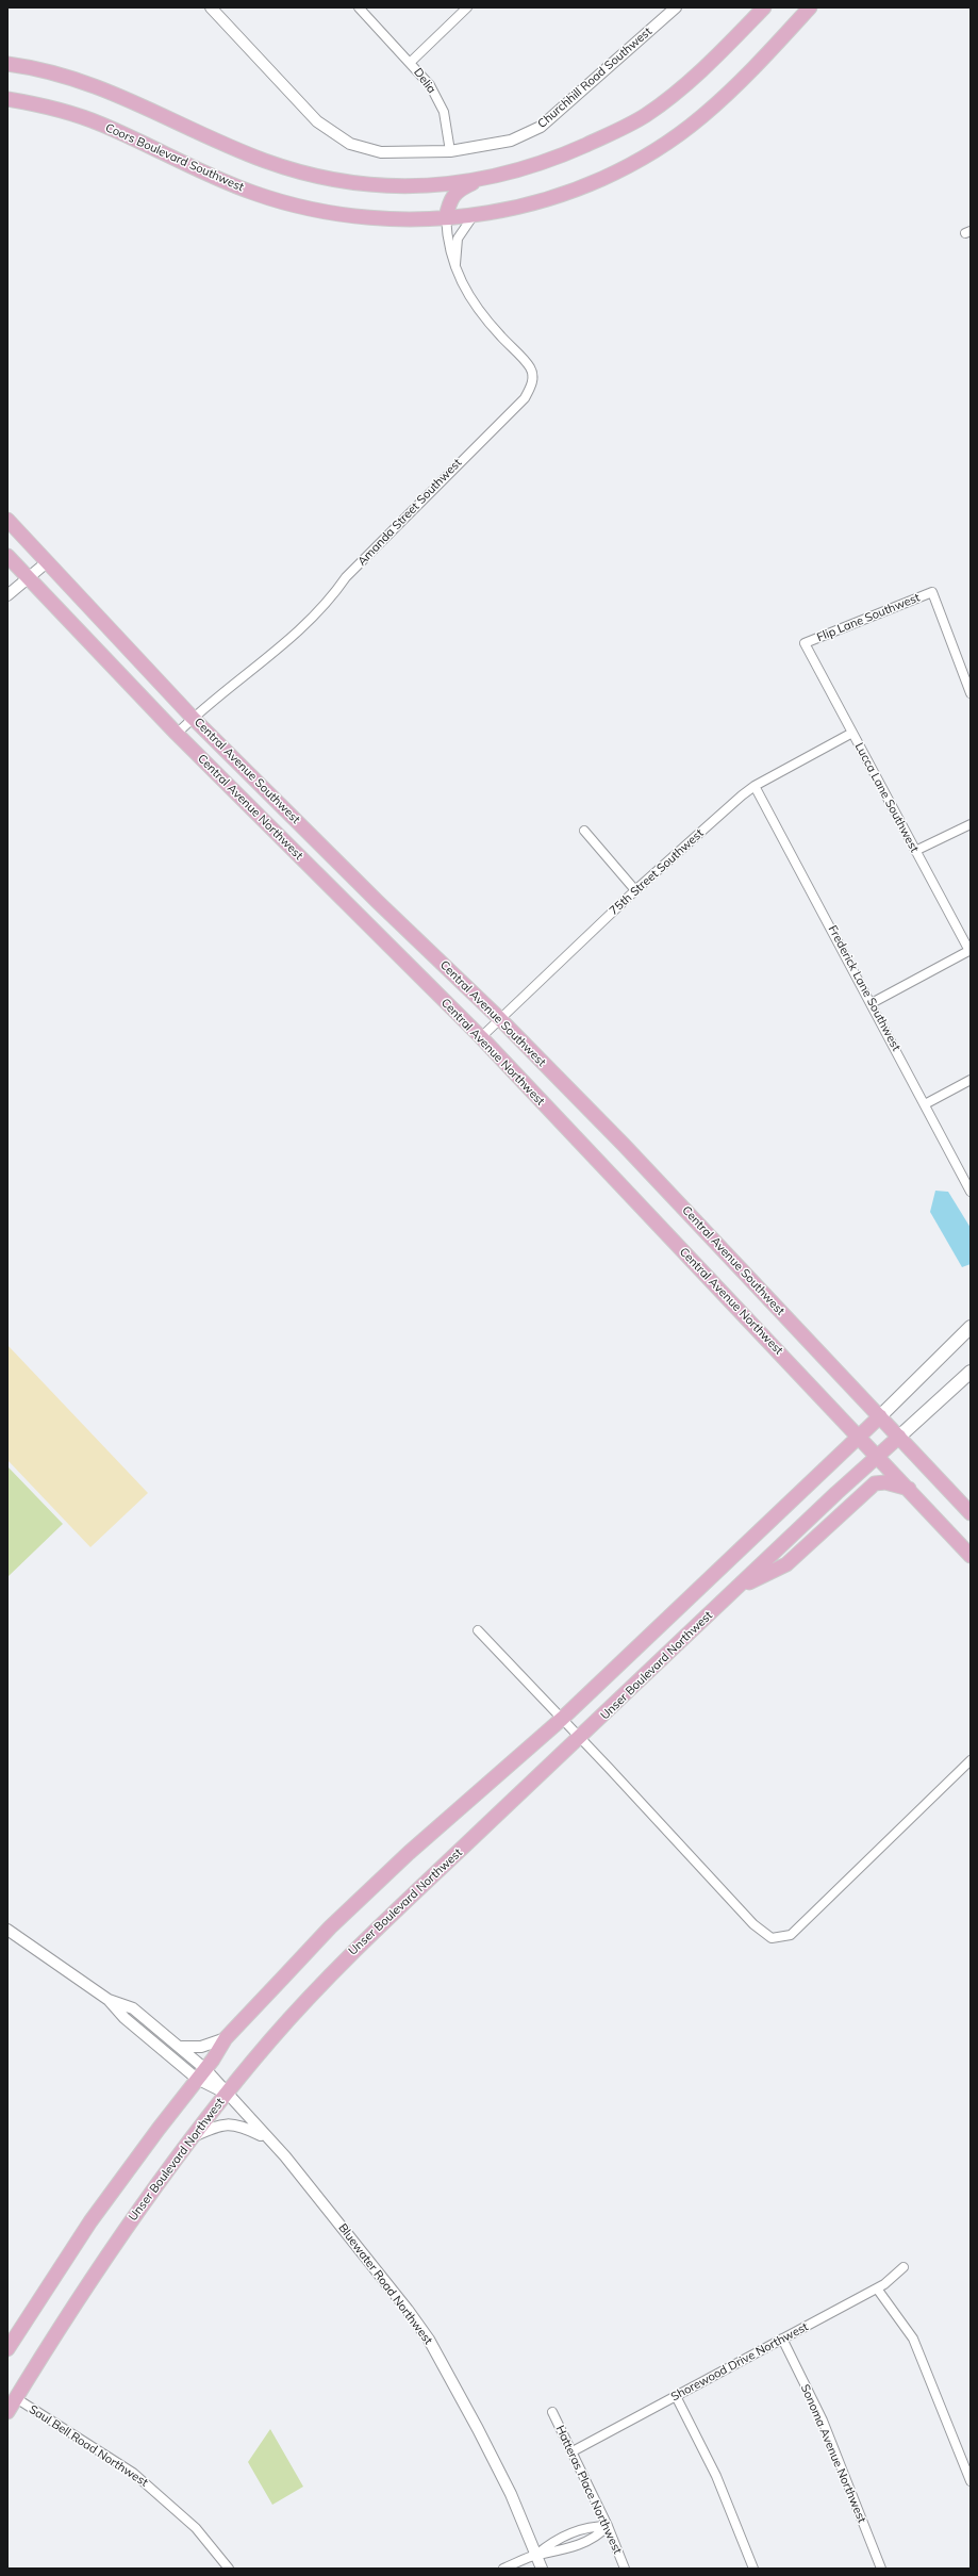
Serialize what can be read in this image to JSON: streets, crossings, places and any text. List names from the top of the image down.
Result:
{
  "streets": {
    "main road": [
      "Coors Boulevard Southwest",
      "Central Avenue Southwest",
      "Central Avenue Northwest",
      "Unser Boulevard Northwest"
    ],
    "street": [
      "Churchhill Road Southwest",
      "Delia",
      "Amanda Street Southwest",
      "Flip Lane Southwest",
      "Lucca Lane Southwest",
      "75th Street Southwest",
      "Frederick Lane Southwest",
      "Bluewater Road Northwest",
      "Shorewood Drive Northwest",
      "Saul Bell Road Northwest",
      "Sonoma Avenue Northwest",
      "Hatteras Place Northwest"
    ]
  },
  "crossings": [
    ["Churchhill Road Southwest", "Delia"],
    ["Coors Boulevard Southwest", "Amanda Street Southwest"],
    ["Amanda Street Southwest", "Central Avenue Southwest"],
    ["Amanda Street Southwest", "Central Avenue Northwest"],
    ["Flip Lane Southwest", "Lucca Lane Southwest"],
    ["Central Avenue Southwest", "75th Street Southwest"],
    ["Central Avenue Southwest", "Unser Boulevard Northwest"],
    ["Lucca Lane Southwest", "75th Street Southwest"],
    ["Central Avenue Northwest", "75th Street Southwest"],
    ["Central Avenue Northwest", "Unser Boulevard Northwest"],
    ["75th Street Southwest", "Frederick Lane Southwest"],
    ["Unser Boulevard Northwest", "Bluewater Road Northwest"],
    ["Unser Boulevard Northwest", "Saul Bell Road Northwest"],
    ["Shorewood Drive Northwest", "Sonoma Avenue Northwest"],
    ["Shorewood Drive Northwest", "Hatteras Place Northwest"]
  ]
}
